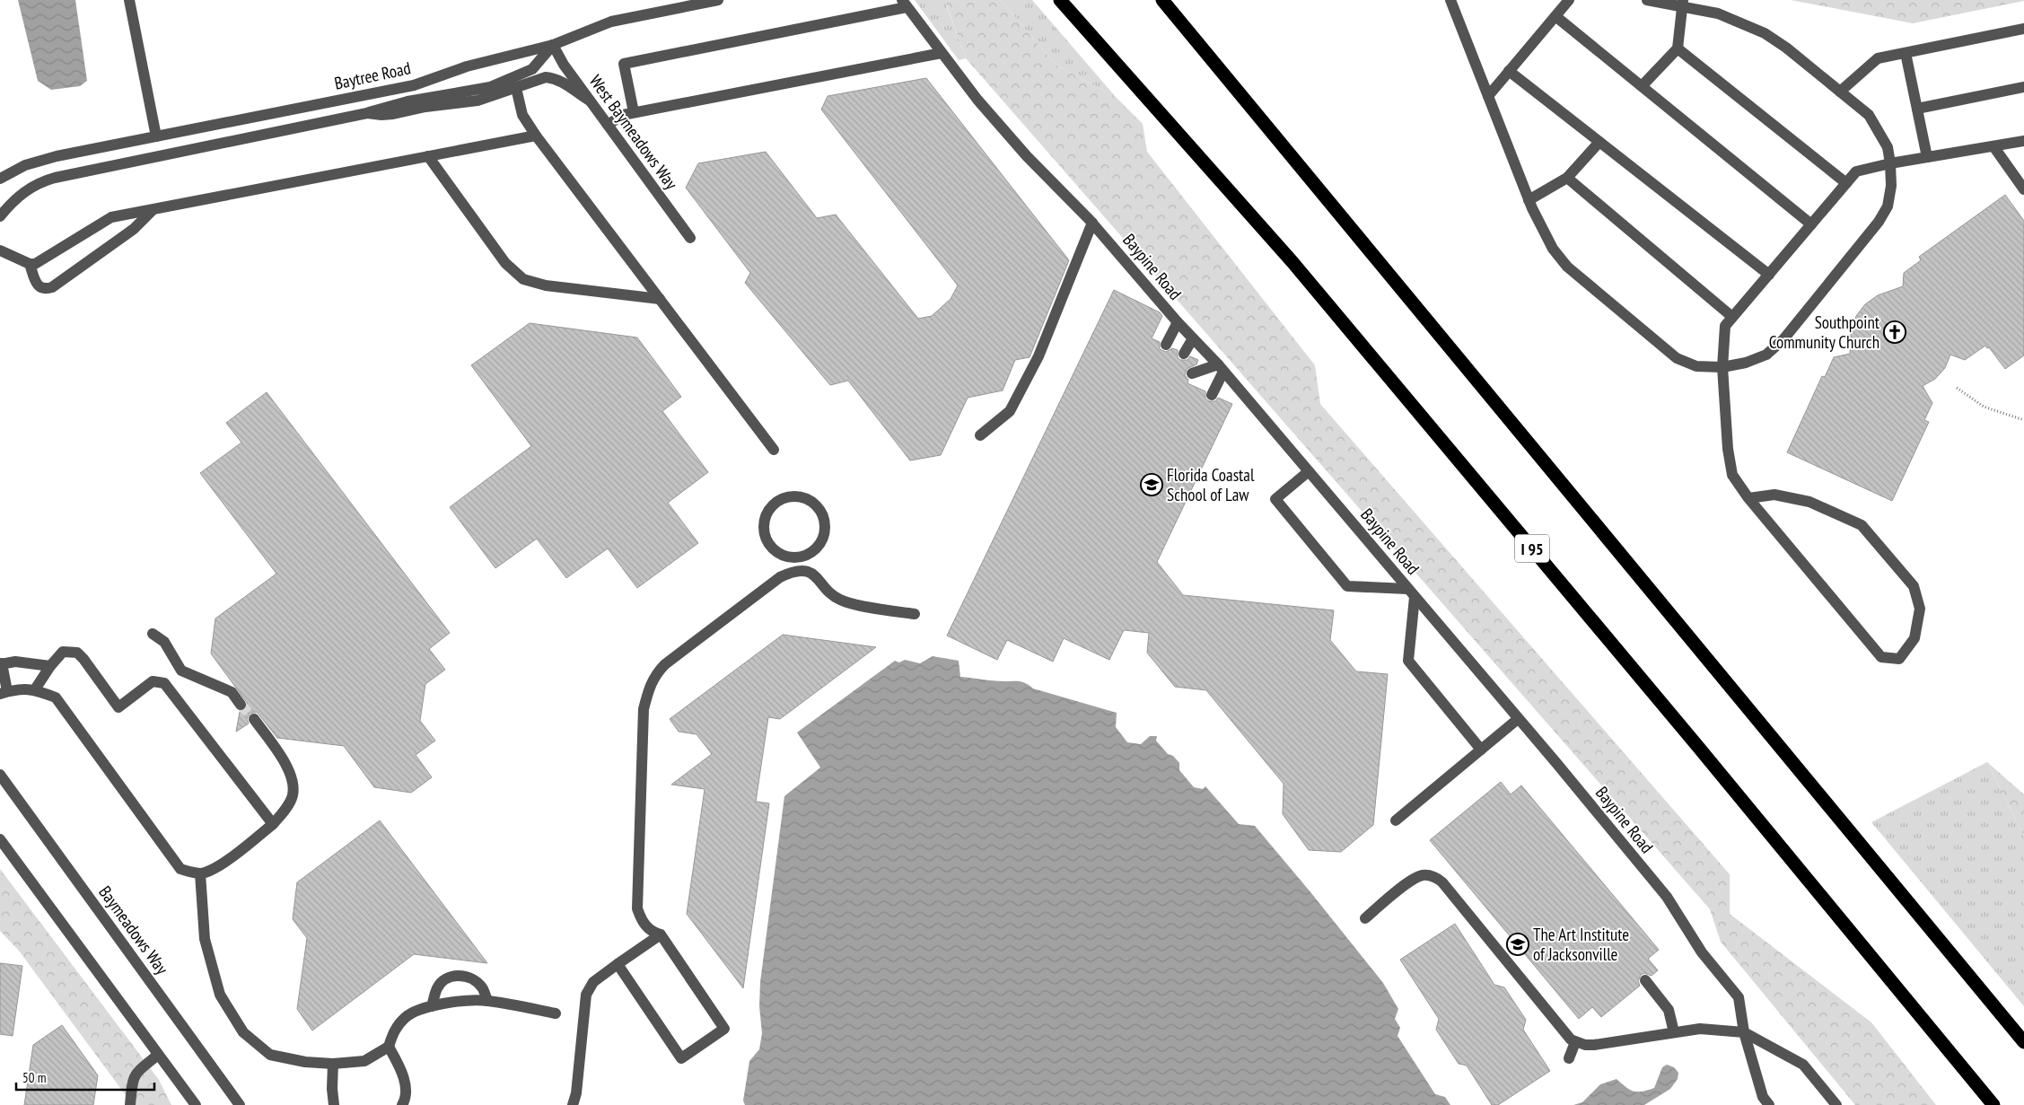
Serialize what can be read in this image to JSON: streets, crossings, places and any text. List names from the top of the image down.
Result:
{
  "streets": {
    "highway": ["I 95"],
    "street": [
      "Baytree Road",
      "West Baymeadows Way",
      "Baypine Road",
      "Baymeadows Way"
    ]
  },
  "crossings": [
    ["Baytree Road", "West Baymeadows Way"]
  ],
  "places": {
    "church": ["Southpoint Community Church"],
    "school or university": ["Florida Coastal School of Law", "The Art Institute of Jacksonville"]
  },
  "scale_bar": "50 m"
}
